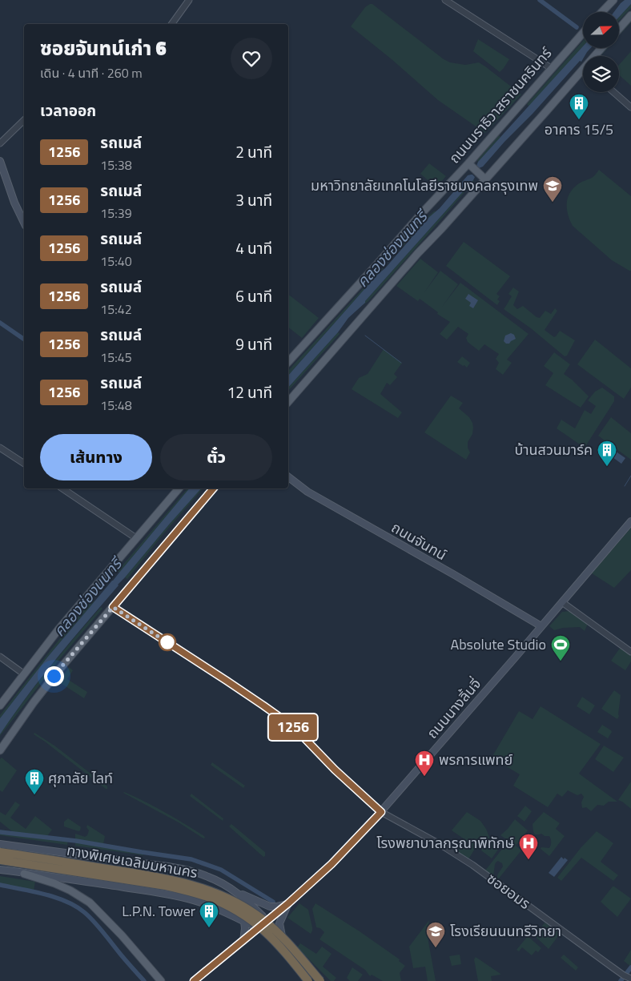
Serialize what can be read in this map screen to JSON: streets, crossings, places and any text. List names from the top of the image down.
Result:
{
  "streets": {
    "highway": ["ทางพิเศษเฉลิมมหานคร"],
    "main road": ["ถนนนราธิวาสราชนครินทร์", "ถนนจันทน์", "ถนนนางลิ้นจี่"],
    "street": ["ซอยอมร"]
  },
  "crossings": [
    ["ถนนจันทน์", "ถนนนางลิ้นจี่"],
    ["ถนนนางลิ้นจี่", "ซอยอมร"]
  ],
  "water": ["คลองช่องนนทรี"],
  "places": {
    "building": [
      "อาคาร 15/5",
      "บ้านสวนมาร์ค",
      "ศุภาลัย ไลท์",
      "L.P.N. Tower"
    ],
    "school or university": ["มหาวิทยาลัยเทคโนโลยีราชมงคลกรุงเทพ", "โรงเรียนนนทรีวิทยา"],
    "sports": ["Absolute Studio"],
    "hospital": ["พรการแพทย์", "โรงพยาบาลกรุณาพิทักษ์"]
  },
  "lines": ["bus line 1256"],
  "north": "right",
  "page": {
    "on_map": "1256",
    "heading": [
      ["ซอยจันทน์เก่า 6", "เดิน · 4 นาที · 260 m"],
      "เวลาออก"
    ],
    "list": [
      {
        "mark": "1256",
        "name": "รถเมล์",
        "note": "15:38",
        "value": "2 นาที"
      },
      {
        "mark": "1256",
        "name": "รถเมล์",
        "note": "15:39",
        "value": "3 นาที"
      },
      {
        "mark": "1256",
        "name": "รถเมล์",
        "note": "15:40",
        "value": "4 นาที"
      },
      {
        "mark": "1256",
        "name": "รถเมล์",
        "note": "15:42",
        "value": "6 นาที"
      },
      {
        "mark": "1256",
        "name": "รถเมล์",
        "note": "15:45",
        "value": "9 นาที"
      },
      {
        "mark": "1256",
        "name": "รถเมล์",
        "note": "15:48",
        "value": "12 นาที"
      }
    ],
    "buttons": ["เส้นทาง", "ตั๋ว"]
  }
}
